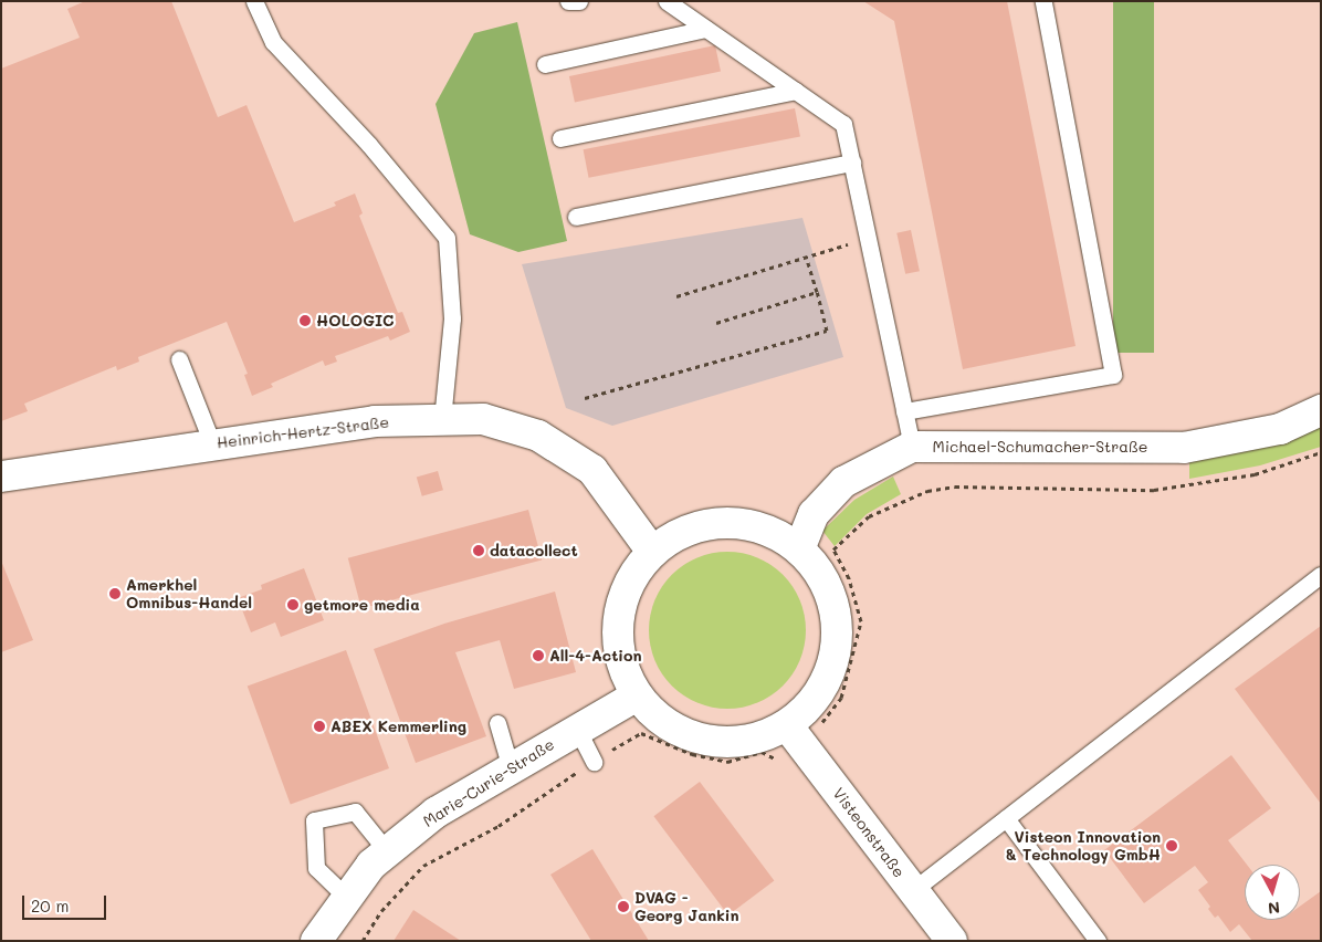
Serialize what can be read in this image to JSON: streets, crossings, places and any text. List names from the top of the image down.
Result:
{
  "streets": {
    "street": [
      "Heinrich-Hertz-Straße",
      "Michael-Schumacher-Straße",
      "Marie-Curie-Straße",
      "Visteonstraße"
    ]
  },
  "places": [
    "HOLOGIC",
    "datacollect",
    "Amerkhel Omnibus-Handel",
    "getmore media",
    "All-4-Action",
    "ABEX Kemmerling",
    "Visteon Innovation & Technology GmbH",
    "DVAG - Georg Jankin"
  ],
  "scale_bar": "20 m",
  "north": "bottom"
}
